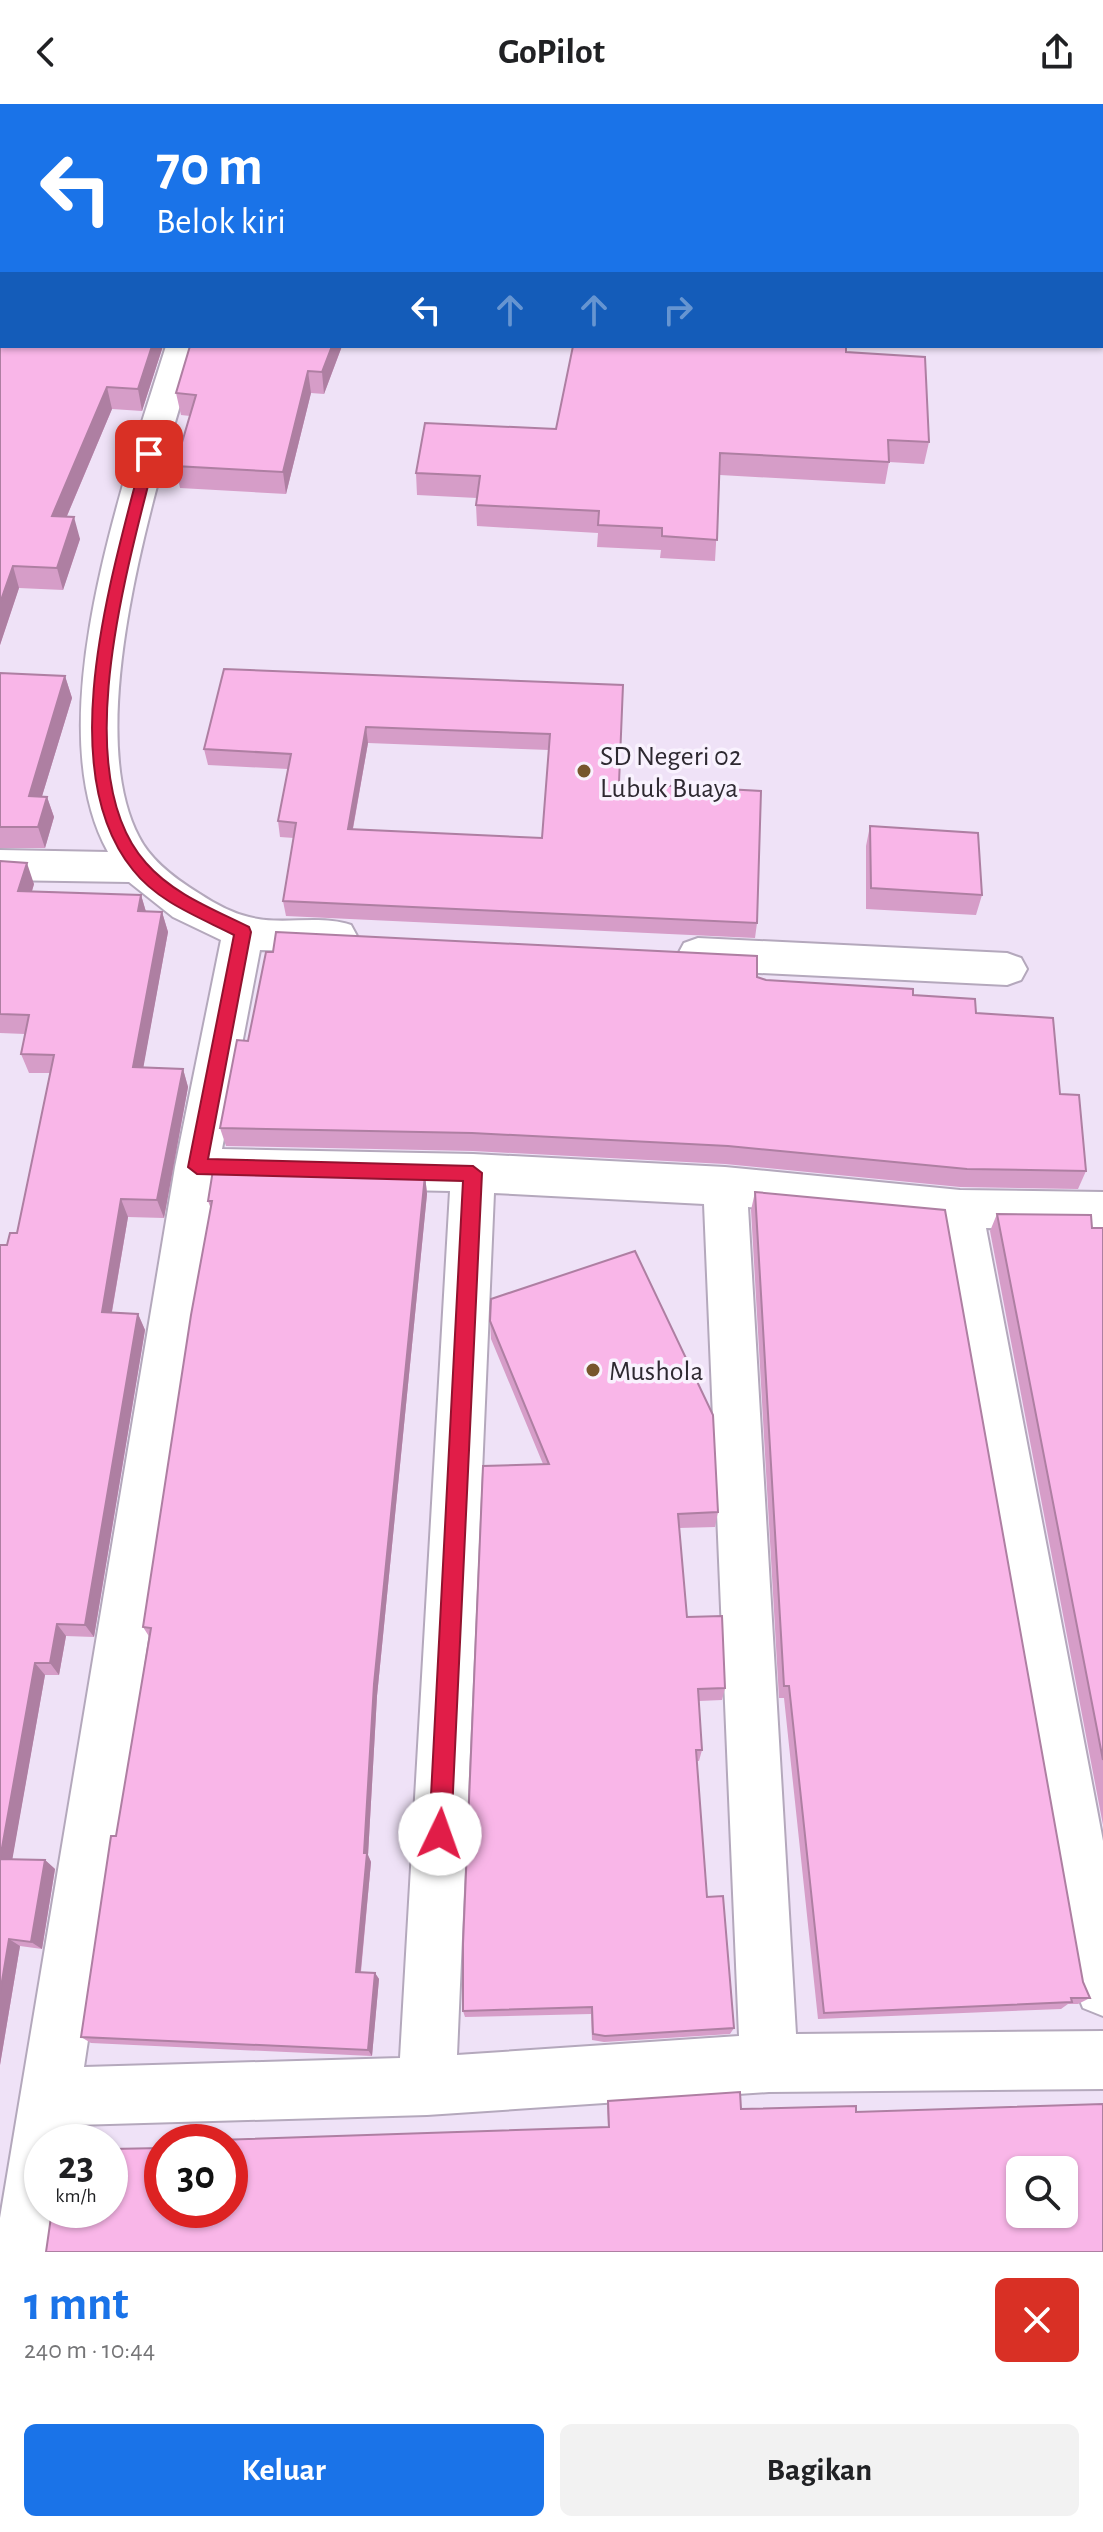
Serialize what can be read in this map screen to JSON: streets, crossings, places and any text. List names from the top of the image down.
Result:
{
  "places": ["SD Negeri 02 Lubuk Buaya", "Mushola"],
  "page": {
    "header": "GoPilot",
    "turn": ["70 m", "Belok kiri"],
    "speed": "23 km/h",
    "limit": "30",
    "heading": ["1 mnt", "240 m · 10:44"],
    "buttons": ["Keluar", "Bagikan"]
  }
}
